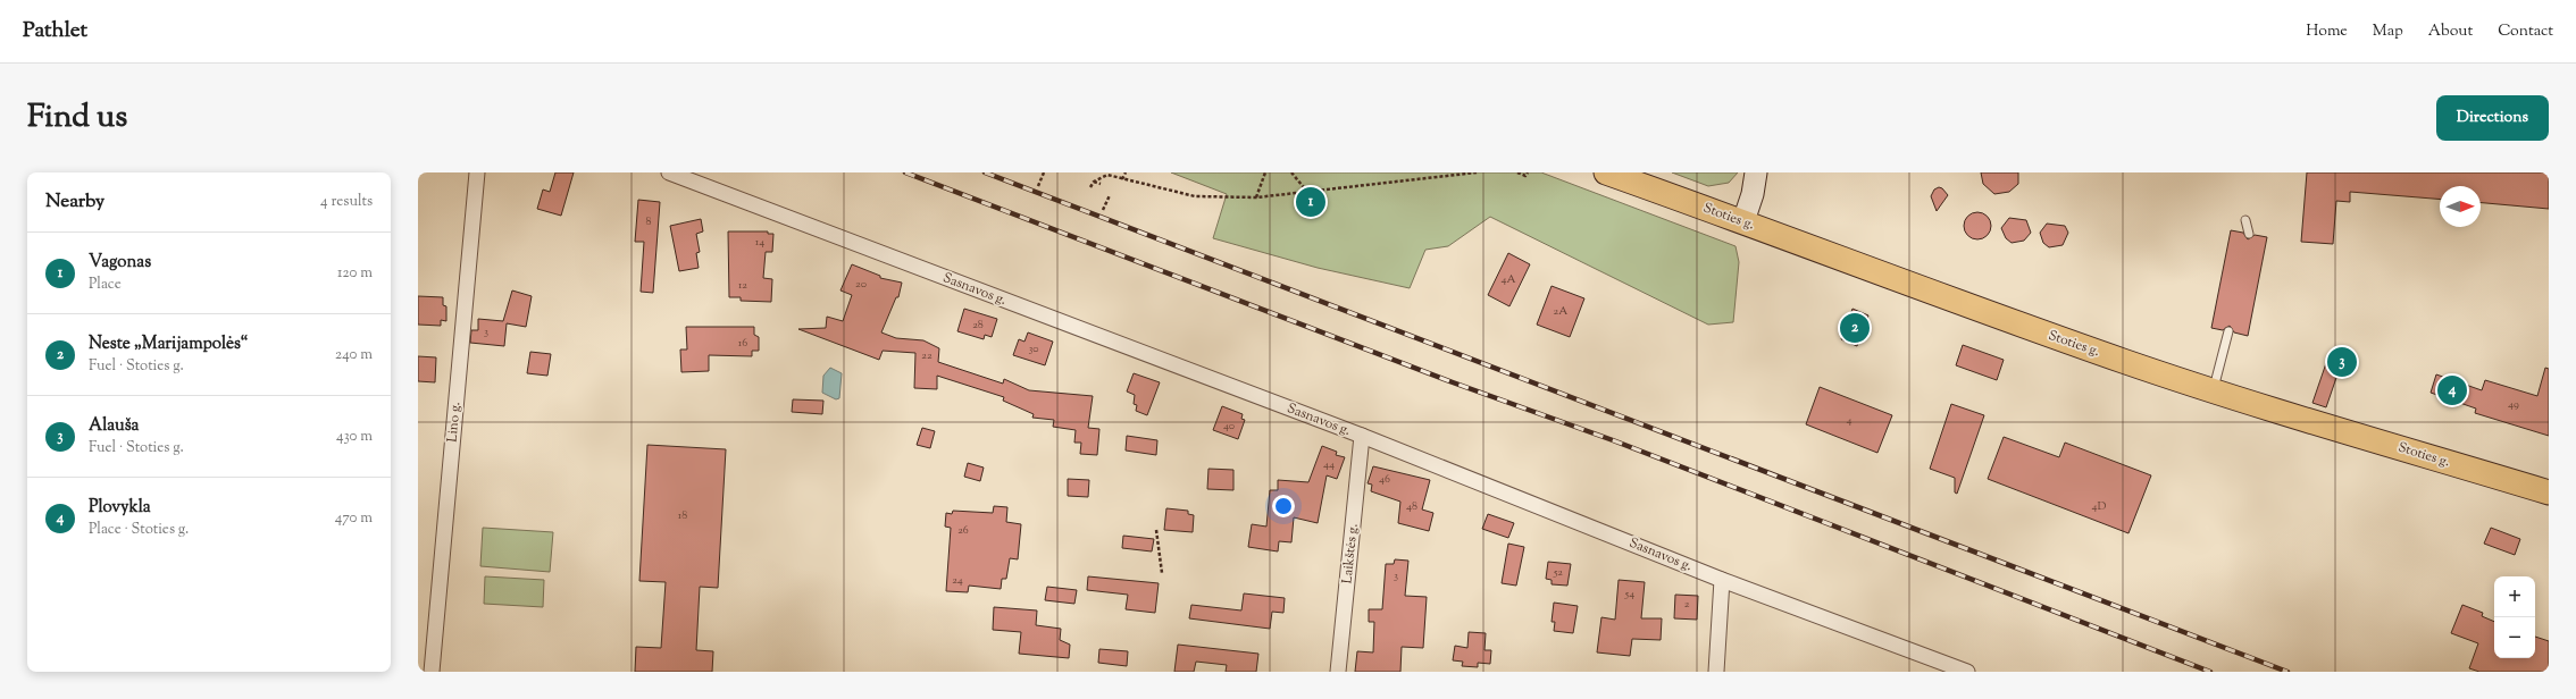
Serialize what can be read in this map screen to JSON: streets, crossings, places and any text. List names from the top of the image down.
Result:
{
  "streets": {
    "main road": ["Stoties g."],
    "street": ["Sasnavos g.", "Lino g.", "Laikštės g."]
  },
  "crossings": [
    ["Sasnavos g.", "Laikštės g."]
  ],
  "house_numbers": [
    "8",
    "14",
    "4A",
    "20",
    "12",
    "2A",
    "28",
    "3",
    "16",
    "30",
    "22",
    "49",
    "4",
    "40",
    "44",
    "46",
    "48",
    "4D",
    "18",
    "26",
    "52",
    "3",
    "24",
    "54",
    "2"
  ],
  "north": "right",
  "page": {
    "header": "Pathlet",
    "nav": [
      "Home",
      "Map",
      "About",
      "Contact"
    ],
    "title": "Find us",
    "buttons": "Directions",
    "heading": ["Nearby", "4 results"],
    "pins": [
      "1",
      "2",
      "3",
      "4"
    ],
    "list": [
      {
        "mark": "1",
        "name": "Vagonas",
        "note": "Place",
        "value": "120 m"
      },
      {
        "mark": "2",
        "name": "Neste „Marijampolės“",
        "note": "Fuel · Stoties g.",
        "value": "240 m"
      },
      {
        "mark": "3",
        "name": "Alauša",
        "note": "Fuel · Stoties g.",
        "value": "430 m"
      },
      {
        "mark": "4",
        "name": "Plovykla",
        "note": "Place · Stoties g.",
        "value": "470 m"
      }
    ],
    "map_buttons": ["+", "−"]
  }
}
